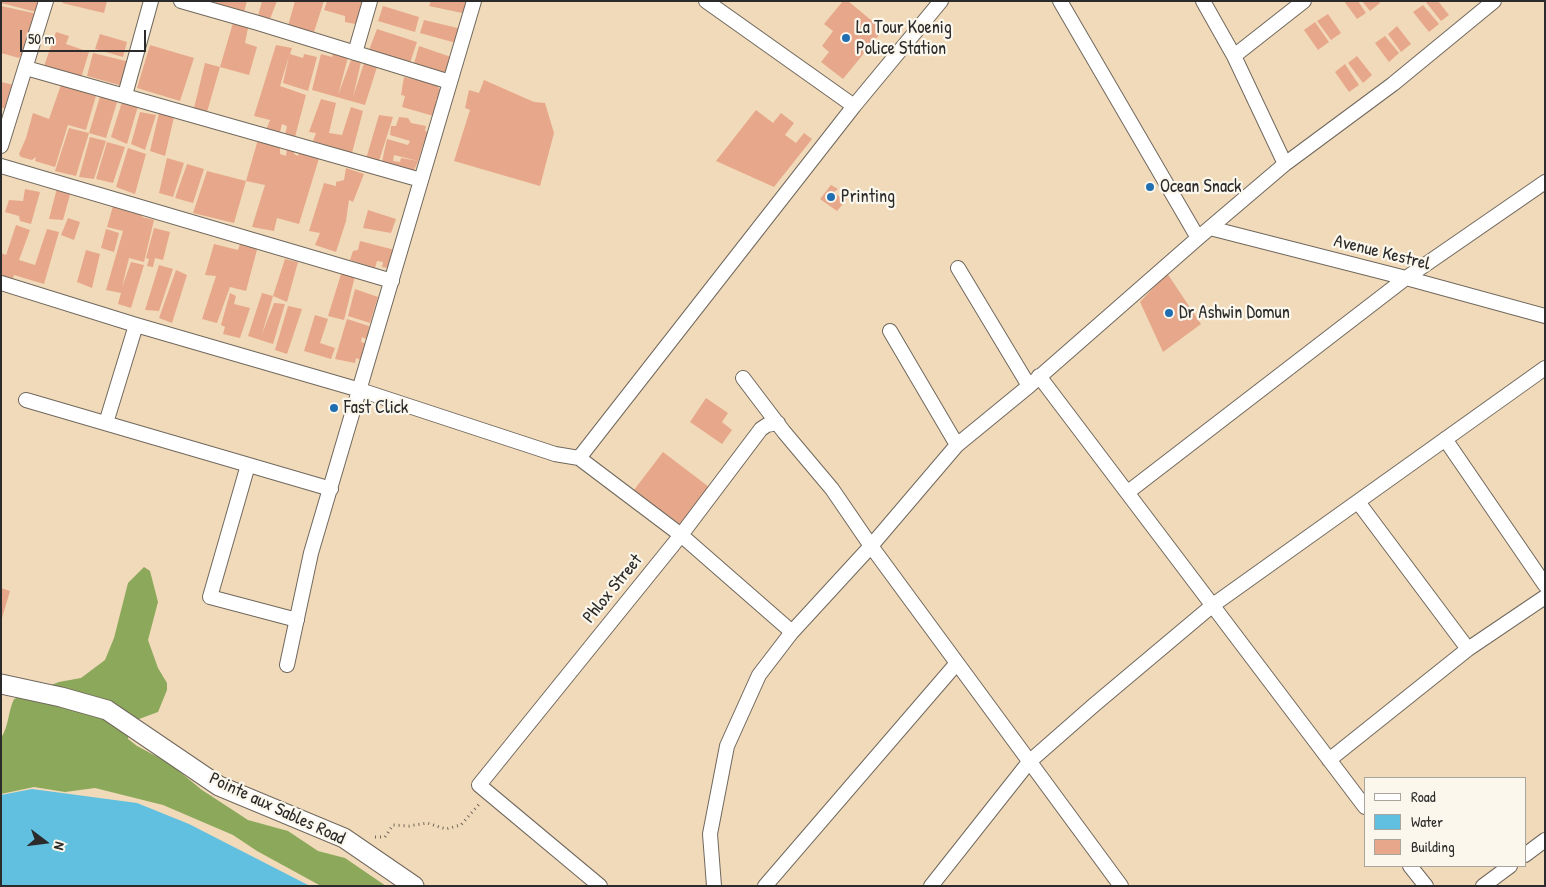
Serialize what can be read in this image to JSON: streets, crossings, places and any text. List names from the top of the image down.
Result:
{
  "streets": {
    "main road": ["Pointe aux Sables Road"],
    "street": ["Avenue Kestrel", "Phlox Street"]
  },
  "places": [
    "La Tour Koenig Police Station",
    "Ocean Snack",
    "Printing",
    "Dr Ashwin Domun",
    "Fast Click"
  ],
  "legend": ["Road", "Water", "Building"],
  "scale_bar": "50 m",
  "north": "right"
}
